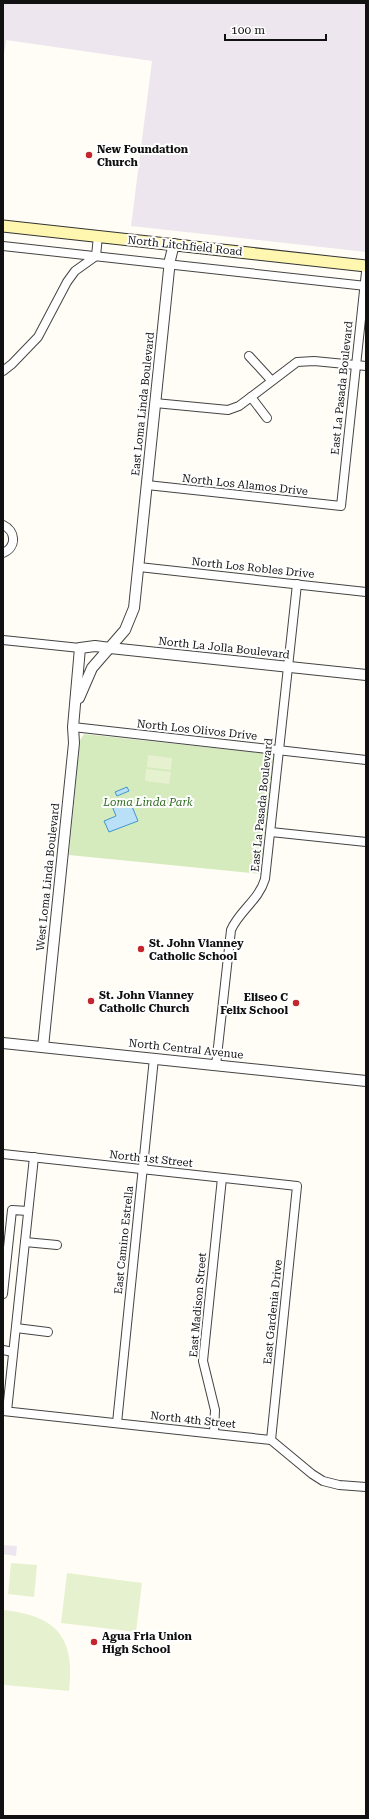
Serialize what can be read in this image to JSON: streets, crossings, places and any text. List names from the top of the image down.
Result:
{
  "streets": {
    "main road": ["North Litchfield Road"],
    "street": [
      "East La Pasada Boulevard",
      "East Loma Linda Boulevard",
      "North Los Alamos Drive",
      "North Los Robles Drive",
      "North La Jolla Boulevard",
      "North Los Olivos Drive",
      "West Loma Linda Boulevard",
      "North Central Avenue",
      "North 1st Street",
      "East Camino Estrella",
      "East Madison Street",
      "East Gardenia Drive",
      "North 4th Street"
    ]
  },
  "crossings": [
    ["North Litchfield Road", "East La Pasada Boulevard"],
    ["North Litchfield Road", "East Loma Linda Boulevard"],
    ["East La Pasada Boulevard", "North Los Alamos Drive"],
    ["East La Pasada Boulevard", "North Los Robles Drive"],
    ["East La Pasada Boulevard", "North La Jolla Boulevard"],
    ["East La Pasada Boulevard", "North Los Olivos Drive"],
    ["East La Pasada Boulevard", "North Central Avenue"],
    ["East Loma Linda Boulevard", "North Los Alamos Drive"],
    ["East Loma Linda Boulevard", "North Los Robles Drive"],
    ["East Loma Linda Boulevard", "West Loma Linda Boulevard"],
    ["North Los Robles Drive", "West Loma Linda Boulevard"],
    ["North La Jolla Boulevard", "West Loma Linda Boulevard"],
    ["North Los Olivos Drive", "West Loma Linda Boulevard"],
    ["West Loma Linda Boulevard", "North Central Avenue"],
    ["North Central Avenue", "East Camino Estrella"],
    ["North 1st Street", "East Camino Estrella"],
    ["North 1st Street", "East Madison Street"],
    ["North 1st Street", "East Gardenia Drive"],
    ["East Camino Estrella", "North 4th Street"],
    ["East Madison Street", "North 4th Street"],
    ["East Gardenia Drive", "North 4th Street"]
  ],
  "parks": ["Loma Linda Park"],
  "places": [
    "New Foundation Church",
    "St. John Vianney Catholic School",
    "St. John Vianney Catholic Church",
    "Eliseo C Felix School",
    "Agua Fria Union High School"
  ],
  "scale_bar": "100 m"
}
